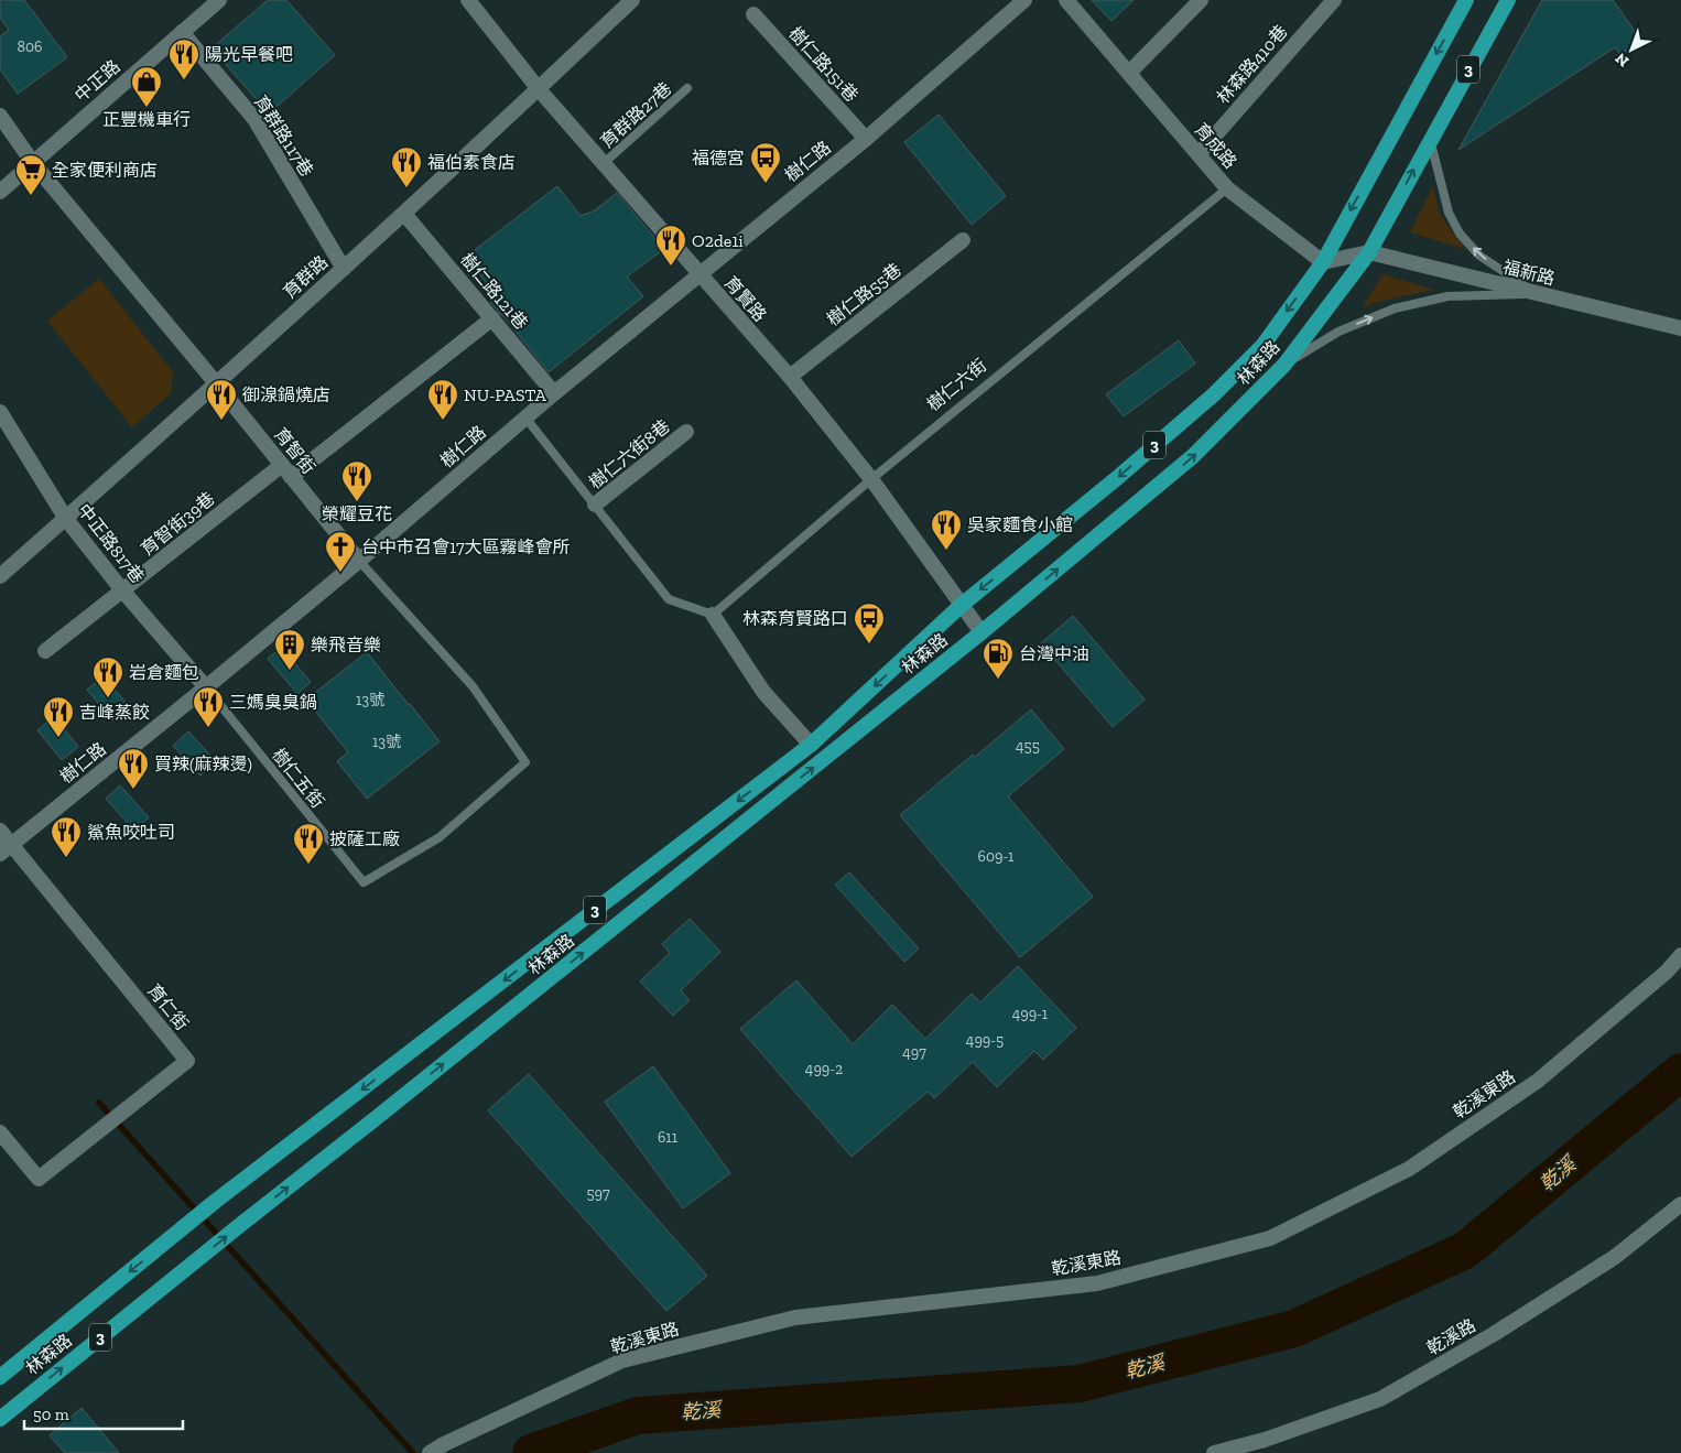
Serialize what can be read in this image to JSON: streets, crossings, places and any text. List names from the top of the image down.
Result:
{
  "streets": {
    "main road": ["3", "林森路"],
    "street": [
      "樹仁路151巷",
      "林森路410巷",
      "中正路",
      "育群路117巷",
      "育成路",
      "樹仁路",
      "福新路",
      "育群路",
      "樹仁路121巷",
      "樹仁路55巷",
      "育賢路",
      "育智街",
      "樹仁六街8巷",
      "育智街39巷",
      "中正路817巷",
      "育仁街",
      "乾溪東路",
      "乾溪路"
    ],
    "lane": ["育群路27巷", "樹仁六街", "樹仁五街"]
  },
  "crossings": [
    ["樹仁路151巷", "樹仁路"],
    ["林森路410巷", "育成路"],
    ["中正路", "育群路117巷"],
    ["中正路", "育智街"],
    ["育群路27巷", "育賢路"],
    ["育群路117巷", "育群路"],
    ["育成路", "林森路"],
    ["育成路", "樹仁六街"],
    ["樹仁路", "樹仁路121巷"],
    ["樹仁路", "育賢路"],
    ["樹仁路", "育智街"],
    ["樹仁路", "中正路817巷"],
    ["樹仁路", "樹仁五街"],
    ["樹仁路", "育仁街"],
    ["福新路", "林森路"],
    ["育群路", "樹仁路121巷"],
    ["育群路", "育賢路"],
    ["育群路", "育智街"],
    ["育群路", "中正路817巷"],
    ["樹仁路121巷", "育智街39巷"],
    ["樹仁路55巷", "育賢路"],
    ["育賢路", "林森路"],
    ["育賢路", "樹仁六街"],
    ["育智街", "育智街39巷"],
    ["育智街", "樹仁五街"],
    ["育智街39巷", "中正路817巷"],
    ["中正路817巷", "樹仁五街"]
  ],
  "water": ["乾溪"],
  "places": {
    "restaurant": [
      "陽光早餐吧",
      "福伯素食店",
      "O2de1i",
      "御湶鍋燒店",
      "NU-PASTA",
      "榮耀豆花",
      "吳家麵食小館",
      "岩倉麵包",
      "三媽臭臭鍋",
      "吉峰蒸餃",
      "買辣(麻辣燙)",
      "鯊魚咬吐司",
      "披薩工廠"
    ],
    "shop": ["正豐機車行"],
    "bus stop": ["福德宮", "林森育賢路口"],
    "supermarket": ["全家便利商店"],
    "church": ["台中市召會17大區霧峰會所"],
    "building": ["樂飛音樂"],
    "fuel station": ["台灣中油"]
  },
  "house_numbers": [
    "806",
    "13號",
    "13號",
    "455",
    "609-1",
    "499-1",
    "499-5",
    "497",
    "499-2",
    "611",
    "597"
  ],
  "scale_bar": "50 m",
  "north": "bottom left"
}
